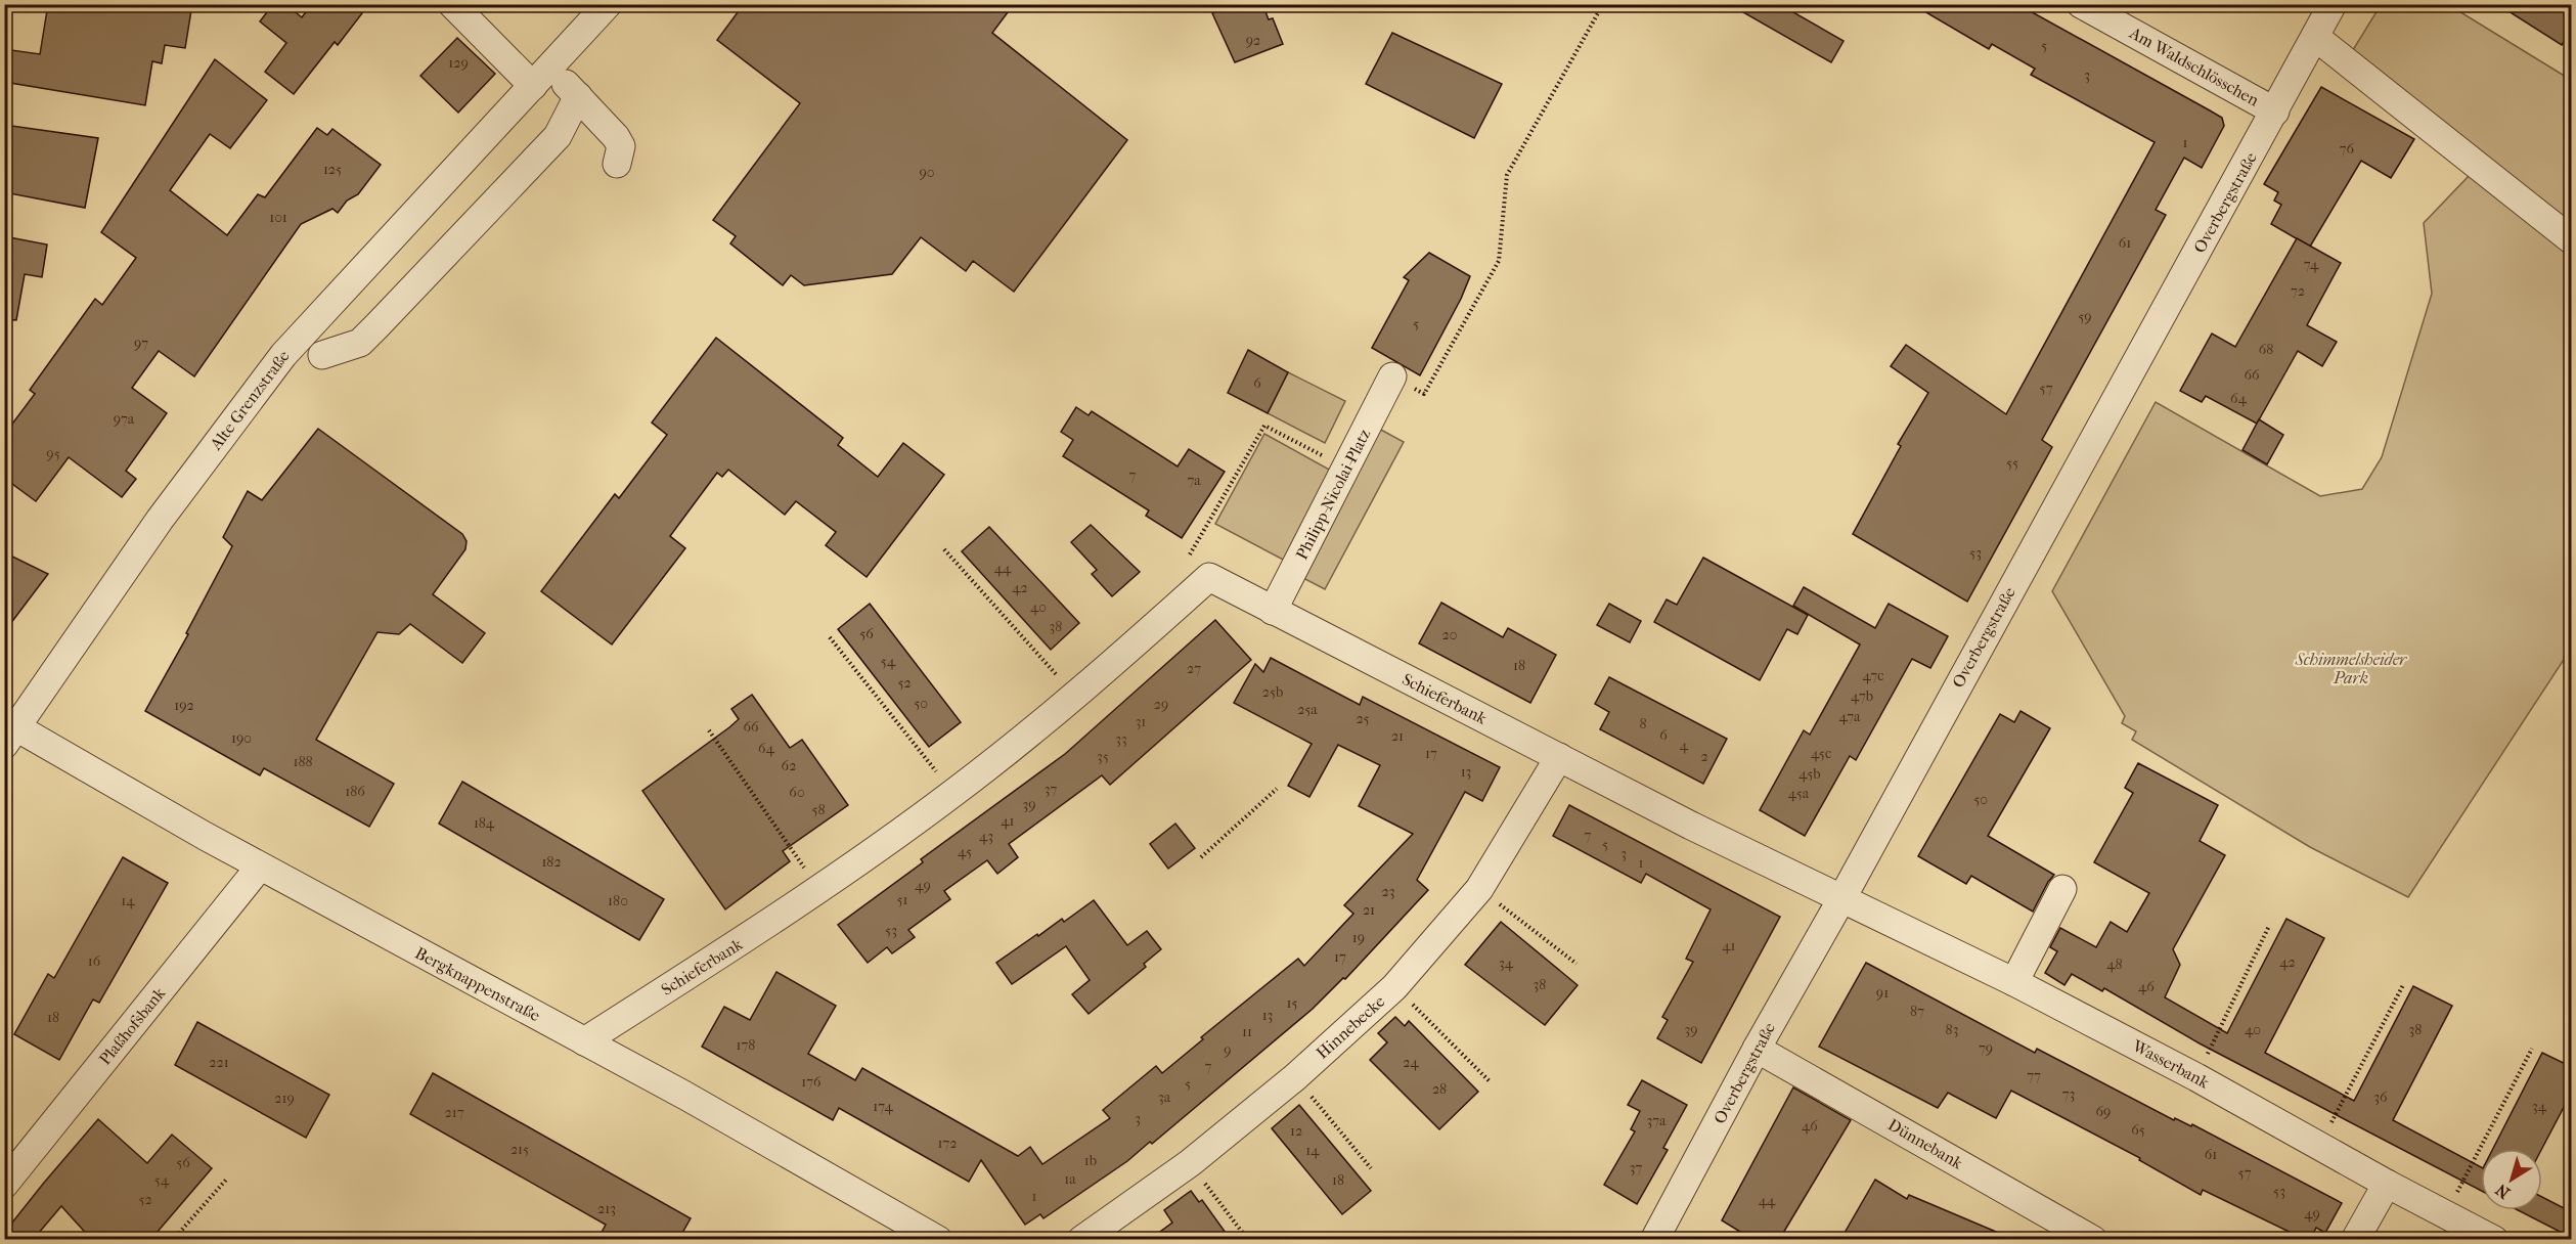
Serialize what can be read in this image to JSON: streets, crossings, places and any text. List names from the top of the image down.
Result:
{
  "streets": {
    "street": [
      "Am Waldschlösschen",
      "Overbergstraße",
      "Alte Grenzstraße",
      "Philipp-Nicolai-Platz",
      "Schieferbank",
      "Bergknappenstraße",
      "Plaßhofsbank",
      "Hinnebecke",
      "Wasserbank",
      "Dünnebank"
    ]
  },
  "crossings": [
    ["Am Waldschlösschen", "Overbergstraße"],
    ["Overbergstraße", "Schieferbank"],
    ["Overbergstraße", "Wasserbank"],
    ["Overbergstraße", "Dünnebank"],
    ["Alte Grenzstraße", "Bergknappenstraße"],
    ["Philipp-Nicolai-Platz", "Schieferbank"],
    ["Schieferbank", "Bergknappenstraße"],
    ["Schieferbank", "Hinnebecke"],
    ["Schieferbank", "Wasserbank"],
    ["Bergknappenstraße", "Plaßhofsbank"]
  ],
  "parks": ["Schimmelsheider Park"],
  "house_numbers": [
    "92",
    "5",
    "129",
    "3",
    "1",
    "76",
    "125",
    "90",
    "101",
    "61",
    "74",
    "72",
    "59",
    "5",
    "97",
    "68",
    "66",
    "6",
    "57",
    "64",
    "97a",
    "95",
    "55",
    "7",
    "7a",
    "53",
    "44",
    "42",
    "40",
    "38",
    "56",
    "20",
    "54",
    "18",
    "27",
    "47c",
    "52",
    "25b",
    "47b",
    "50",
    "29",
    "192",
    "25a",
    "47a",
    "25",
    "31",
    "8",
    "66",
    "6",
    "21",
    "190",
    "33",
    "4",
    "64",
    "17",
    "45c",
    "35",
    "2",
    "188",
    "62",
    "13",
    "45b",
    "37",
    "186",
    "60",
    "45a",
    "50",
    "39",
    "58",
    "41",
    "184",
    "7",
    "43",
    "5",
    "45",
    "3",
    "182",
    "1",
    "49",
    "23",
    "51",
    "14",
    "180",
    "21",
    "53",
    "19",
    "41",
    "17",
    "16",
    "42",
    "34",
    "48",
    "38",
    "46",
    "91",
    "15",
    "87",
    "13",
    "18",
    "39",
    "83",
    "40",
    "38",
    "11",
    "178",
    "79",
    "9",
    "221",
    "24",
    "7",
    "77",
    "176",
    "5",
    "28",
    "73",
    "3a",
    "36",
    "219",
    "174",
    "34",
    "69",
    "217",
    "3",
    "37a",
    "46",
    "65",
    "12",
    "172",
    "215",
    "14",
    "61",
    "1b",
    "56",
    "37",
    "57",
    "1a",
    "54",
    "18",
    "53",
    "1",
    "52",
    "44",
    "213",
    "49"
  ],
  "north": "bottom left"
}
